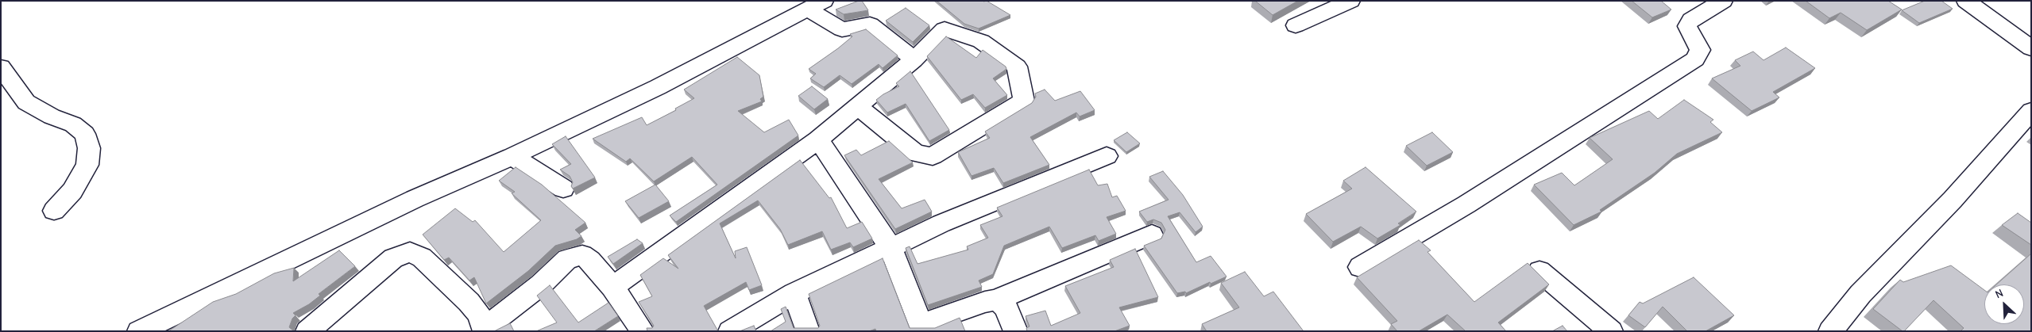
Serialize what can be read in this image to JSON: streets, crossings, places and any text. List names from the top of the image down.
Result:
{
  "north": "top left"
}
